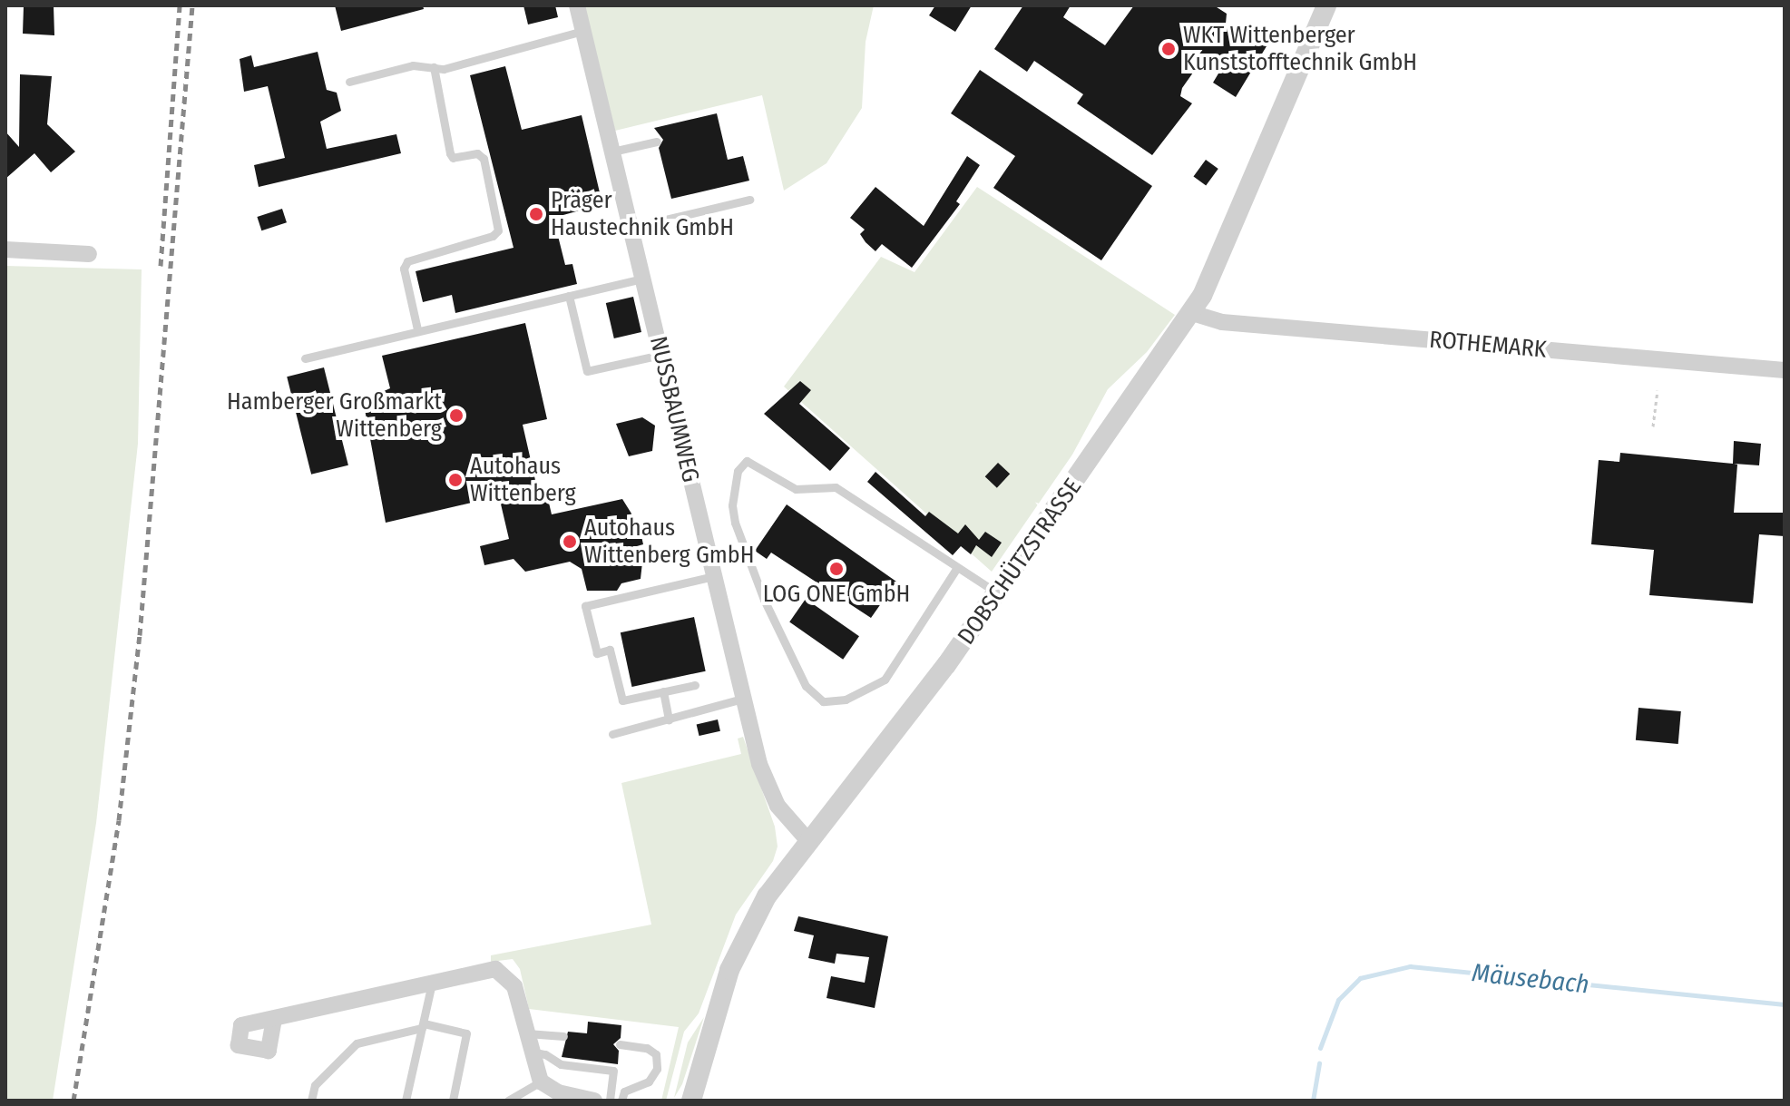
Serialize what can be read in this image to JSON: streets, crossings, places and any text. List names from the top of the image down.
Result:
{
  "streets": {
    "street": ["ROTHEMARK", "NUSSBAUMWEG", "DOBSCHÜTZSTRASSE"]
  },
  "crossings": [
    ["ROTHEMARK", "DOBSCHÜTZSTRASSE"],
    ["NUSSBAUMWEG", "DOBSCHÜTZSTRASSE"]
  ],
  "water": ["Mäusebach"],
  "places": [
    "WKT Wittenberger Kunststofftechnik GmbH",
    "Präger Haustechnik GmbH",
    "Hamberger Großmarkt Wittenberg",
    "Autohaus Wittenberg",
    "Autohaus Wittenberg GmbH",
    "LOG ONE GmbH"
  ]
}
